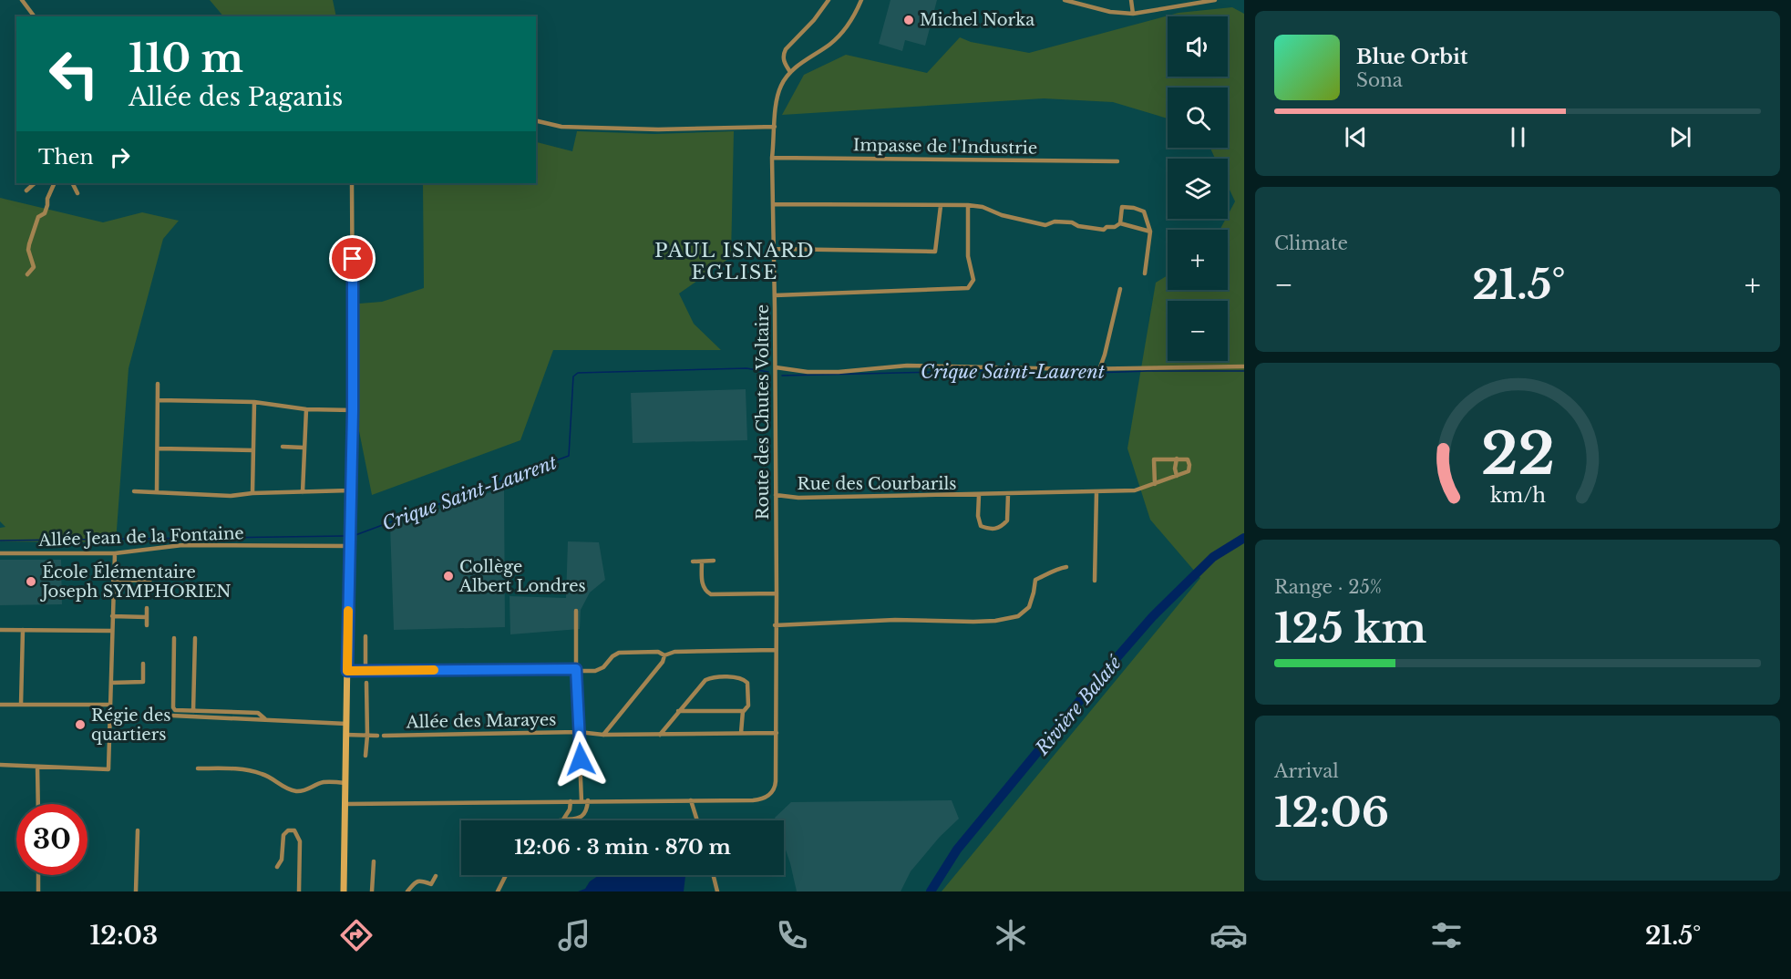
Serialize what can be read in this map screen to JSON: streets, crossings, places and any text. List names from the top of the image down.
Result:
{
  "streets": {
    "street": [
      "Impasse de l'Industrie",
      "Route des Chutes Voltaire",
      "Rue des Courbarils",
      "Allée Jean de la Fontaine",
      "Allée des Marayes"
    ]
  },
  "crossings": [
    ["Impasse de l'Industrie", "Route des Chutes Voltaire"],
    ["Route des Chutes Voltaire", "Rue des Courbarils"],
    ["Route des Chutes Voltaire", "Allée des Marayes"]
  ],
  "districts": ["PAUL ISNARD EGLISE"],
  "water": ["Crique Saint-Laurent", "Rivière Balaté"],
  "places": [
    "Michel Norka",
    "Collège Albert Londres",
    "École Élémentaire Joseph SYMPHORIEN",
    "Régie des quartiers"
  ],
  "page": {
    "map_buttons": ["+", "−"],
    "turn": ["110 m", "Allée des Paganis"],
    "song": ["Blue Orbit", "Sona"],
    "then": "Then",
    "tile": [
      "Climate",
      ["Range · 25%", "125 km"],
      ["Arrival", "12:06"]
    ],
    "heat": ["−", "21.5°", "+"],
    "limit": "30",
    "trip": "12:06 · 3 min · 870 m",
    "tabs": ["12:03", "21.5°"],
    "gauge": ["22", "km/h"]
  }
}
